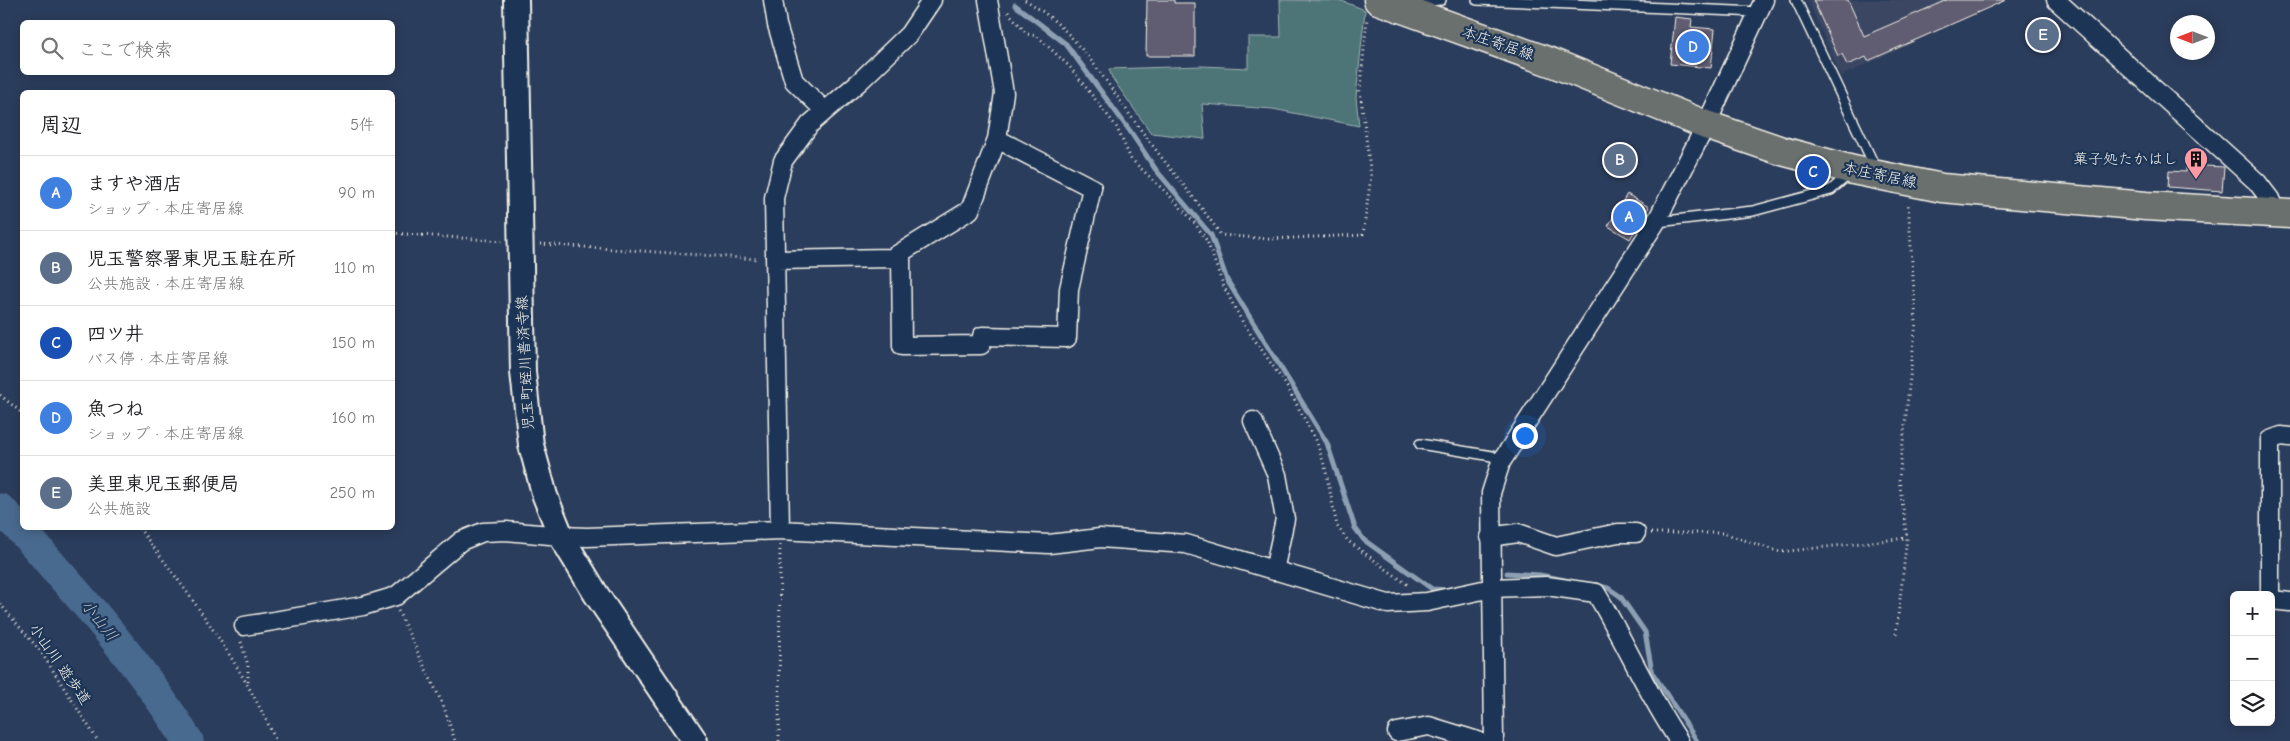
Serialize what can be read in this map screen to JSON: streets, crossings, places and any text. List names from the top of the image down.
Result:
{
  "streets": {
    "main road": ["本庄寄居線", "児玉町蛭川普済寺線"],
    "path": ["小山川 遊歩道"]
  },
  "water": ["小山川"],
  "places": {
    "building": ["菓子処たかはし"]
  },
  "north": "left",
  "page": {
    "pins": [
      "E",
      "D",
      "B",
      "C",
      "A"
    ],
    "search": "ここで検索",
    "heading": ["周辺", "5件"],
    "list": [
      {
        "mark": "A",
        "name": "ますや酒店",
        "note": "ショップ · 本庄寄居線",
        "value": "90 m"
      },
      {
        "mark": "B",
        "name": "児玉警察署東児玉駐在所",
        "note": "公共施設 · 本庄寄居線",
        "value": "110 m"
      },
      {
        "mark": "C",
        "name": "四ツ井",
        "note": "バス停 · 本庄寄居線",
        "value": "150 m"
      },
      {
        "mark": "D",
        "name": "魚つね",
        "note": "ショップ · 本庄寄居線",
        "value": "160 m"
      },
      {
        "mark": "E",
        "name": "美里東児玉郵便局",
        "note": "公共施設",
        "value": "250 m"
      }
    ],
    "map_buttons": ["+", "−"]
  }
}
